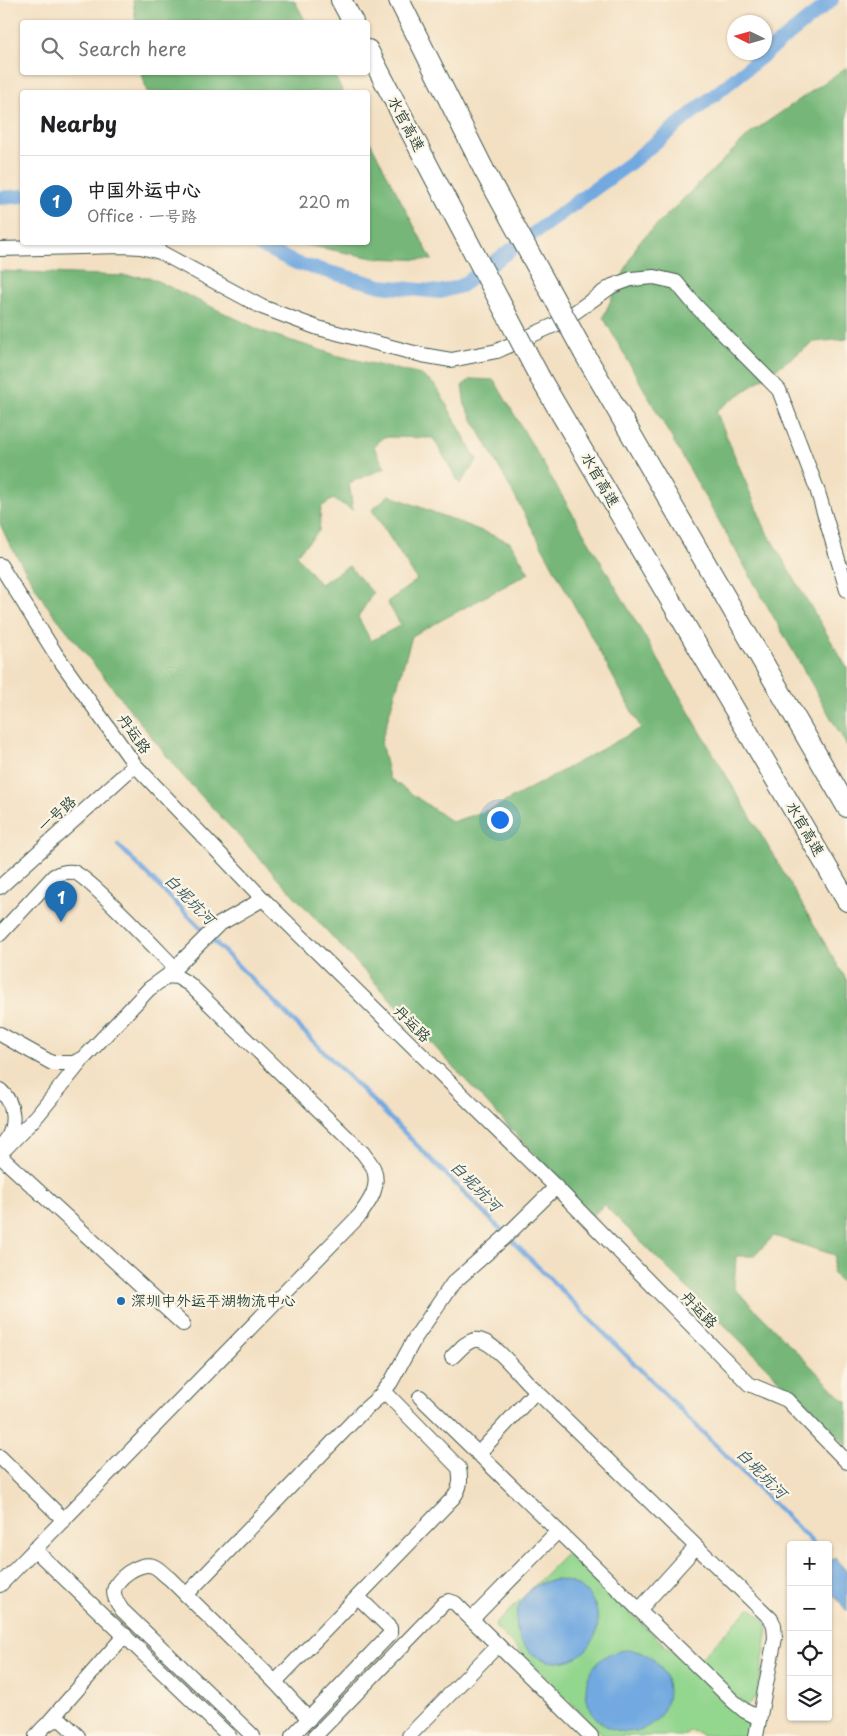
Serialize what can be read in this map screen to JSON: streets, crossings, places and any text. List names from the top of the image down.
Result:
{
  "streets": {
    "highway": ["水官高速"],
    "street": ["丹运路", "一号路"]
  },
  "crossings": [
    ["丹运路", "一号路"]
  ],
  "water": ["白坭坑河"],
  "places": ["深圳中外运平湖物流中心"],
  "north": "left",
  "page": {
    "search": "Search here",
    "heading": "Nearby",
    "list": [
      {
        "mark": "1",
        "name": "中国外运中心",
        "note": "Office · 一号路",
        "value": "220 m"
      }
    ],
    "pins": "1",
    "map_buttons": ["+", "−"]
  }
}
